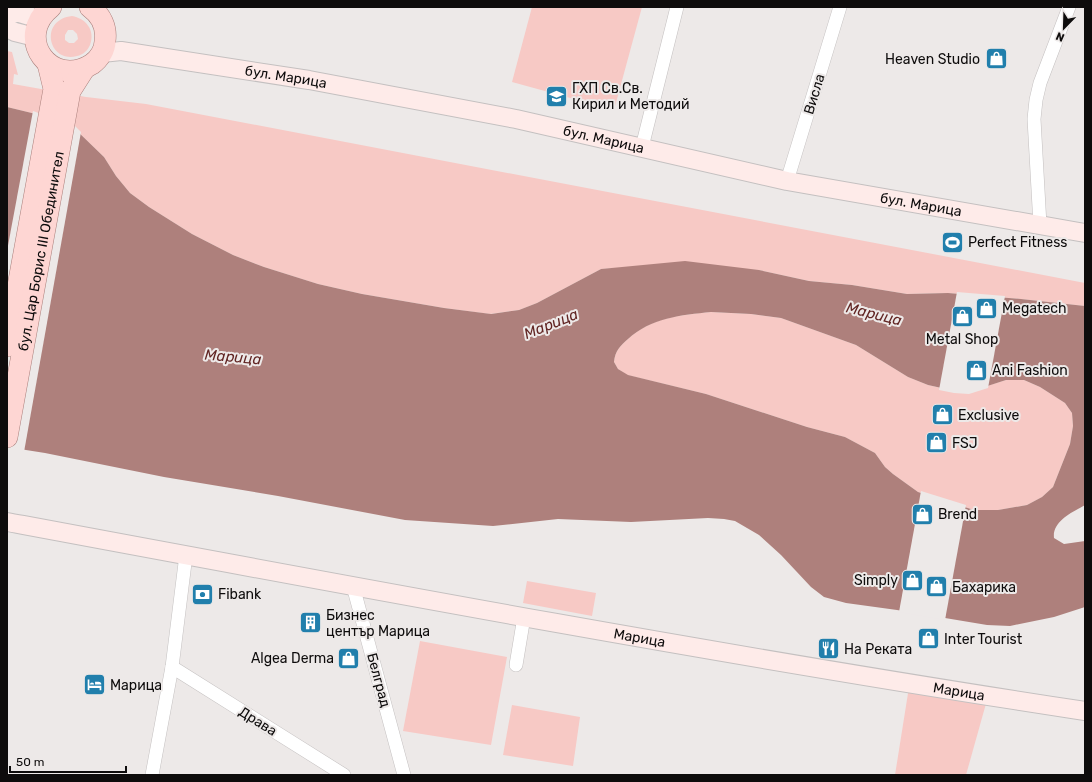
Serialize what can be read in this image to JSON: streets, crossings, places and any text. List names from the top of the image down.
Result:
{
  "streets": {
    "main road": ["бул. Цар Борис III Обединител"],
    "street": [
      "бул. Марица",
      "Висла",
      "Марица",
      "Белград",
      "Драва"
    ]
  },
  "crossings": [
    ["бул. Марица", "Висла"],
    ["бул. Марица", "бул. Цар Борис III Обединител"],
    ["Марица", "Белград"]
  ],
  "water": ["Марица"],
  "places": {
    "shop": [
      "Heaven Studio",
      "Megatech",
      "Metal Shop",
      "Ani Fashion",
      "Exclusive",
      "FSJ",
      "Brend",
      "Simply",
      "Бахарика",
      "Inter Tourist",
      "Algea Derma"
    ],
    "school or university": ["ГХП Св.Св. Кирил и Методий"],
    "sports": ["Perfect Fitness"],
    "bank": ["Fibank"],
    "building": ["Бизнес център Марица"],
    "restaurant": ["На Реката"],
    "hotel": ["Марица"]
  },
  "scale_bar": "50 m",
  "north": "bottom left"
}
